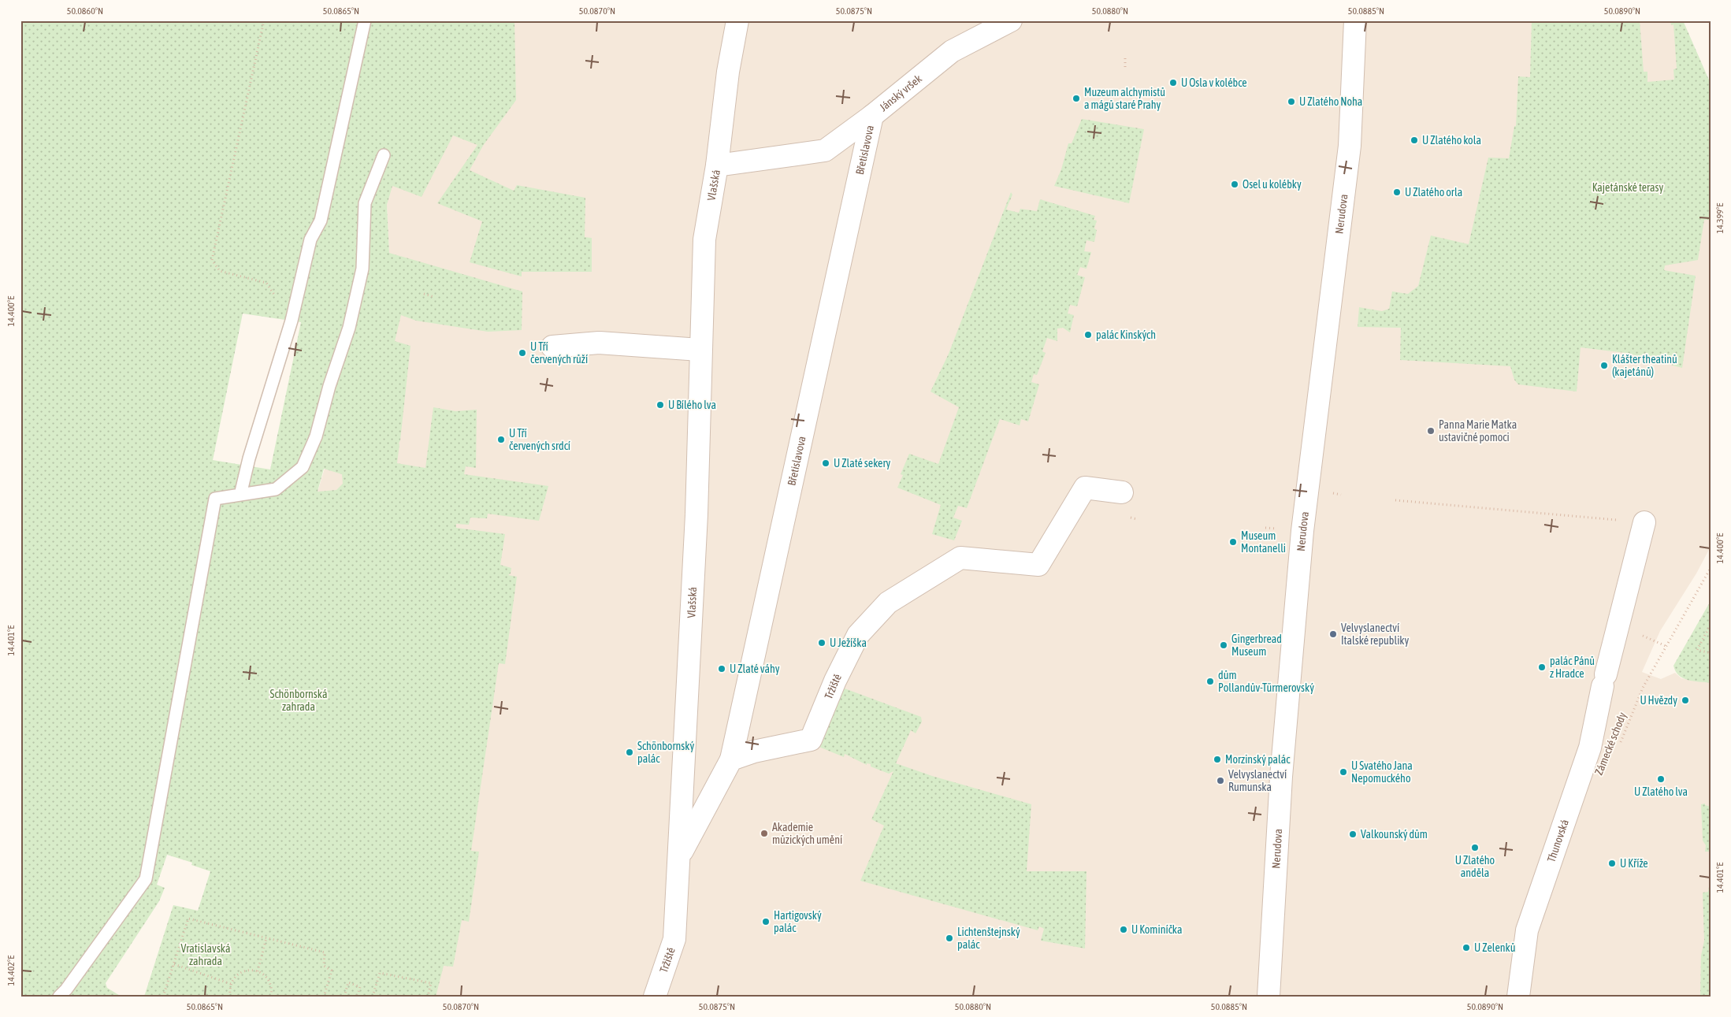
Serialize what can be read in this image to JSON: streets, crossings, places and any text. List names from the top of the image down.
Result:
{
  "streets": {
    "street": [
      "Jánský vršek",
      "Břetislavova",
      "Vlašská",
      "Nerudova",
      "Tržiště",
      "Thunovská"
    ],
    "path": ["Zámecké schody"]
  },
  "crossings": [
    ["Jánský vršek", "Břetislavova"],
    ["Jánský vršek", "Vlašská"],
    ["Břetislavova", "Tržiště"],
    ["Vlašská", "Tržiště"]
  ],
  "parks": ["Kajetánské terasy", "Schönbornská zahrada", "Vratislavská zahrada"],
  "places": [
    "U Osla v kolébce",
    "Muzeum alchymistů a mágů staré Prahy",
    "U Zlatého Noha",
    "U Zlatého kola",
    "Osel u kolébky",
    "U Zlatého orla",
    "palác Kinských",
    "U Tří červených růží",
    "Klášter theatinů (kajetánů)",
    "U Bílého lva",
    "Panna Marie Matka ustavičné pomoci",
    "U Tří červených srdcí",
    "U Zlaté sekery",
    "Museum Montanelli",
    "Velvyslanectví Italské republiky",
    "U Ježíška",
    "Gingerbread Museum",
    "palác Pánů z Hradce",
    "U Zlaté váhy",
    "dům Pollandův-Türmerovský",
    "U Hvězdy",
    "Schönbornský palác",
    "Morzinský palác",
    "U Svatého Jana Nepomuckého",
    "U Zlatého lva",
    "Velvyslanectví Rumunska",
    "Akademie můzických umění",
    "Valkounský dům",
    "U Zlatého anděla",
    "U Kříže",
    "Hartigovský palác",
    "U Kominíčka",
    "Lichtenštejnský palác",
    "U Zelenků"
  ],
  "coordinates": [
    "50.0860°N",
    "50.0865°N",
    "50.0870°N",
    "50.0875°N",
    "50.0880°N",
    "50.0885°N",
    "50.0890°N",
    "14.399°E",
    "14.400°E",
    "14.401°E",
    "14.402°E"
  ]
}
